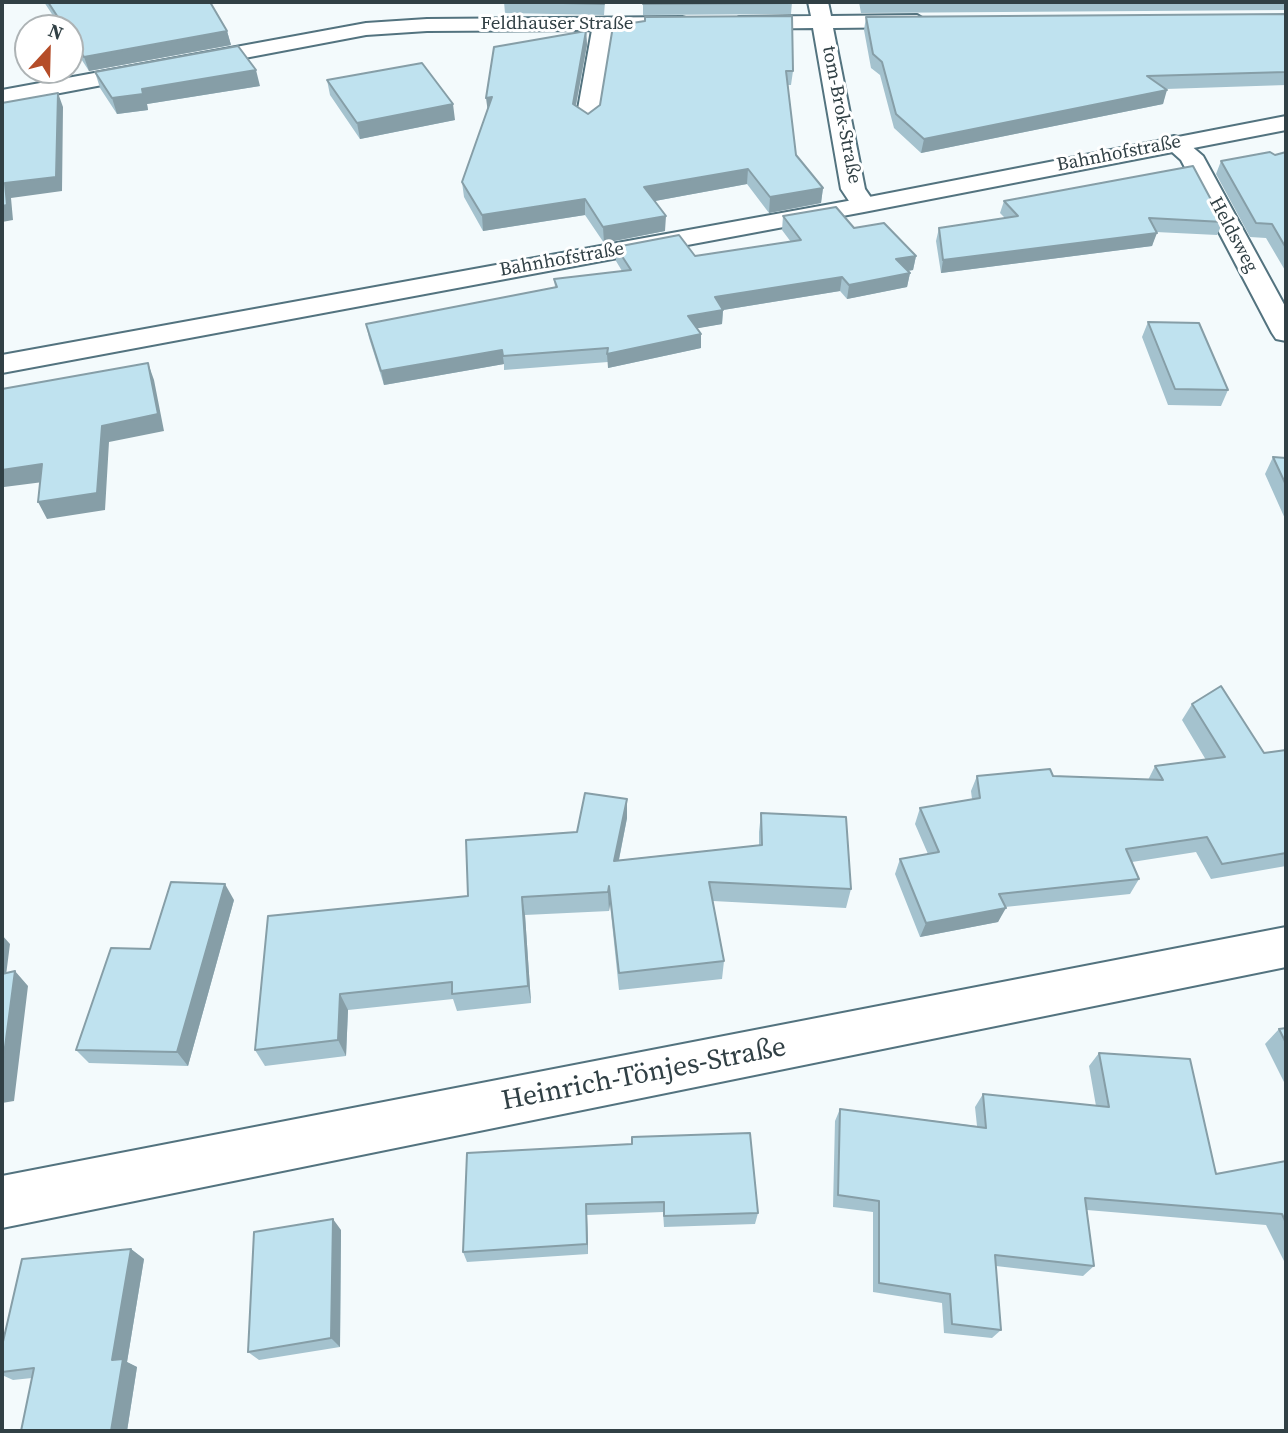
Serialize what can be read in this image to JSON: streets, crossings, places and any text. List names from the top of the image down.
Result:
{
  "streets": {
    "street": [
      "Feldhauser Straße",
      "tom-Brok-Straße",
      "Bahnhofstraße",
      "Heldsweg",
      "Heinrich-Tönjes-Straße"
    ]
  },
  "crossings": [
    ["Feldhauser Straße", "tom-Brok-Straße"],
    ["tom-Brok-Straße", "Bahnhofstraße"],
    ["Bahnhofstraße", "Heldsweg"]
  ],
  "north": "top"
}
